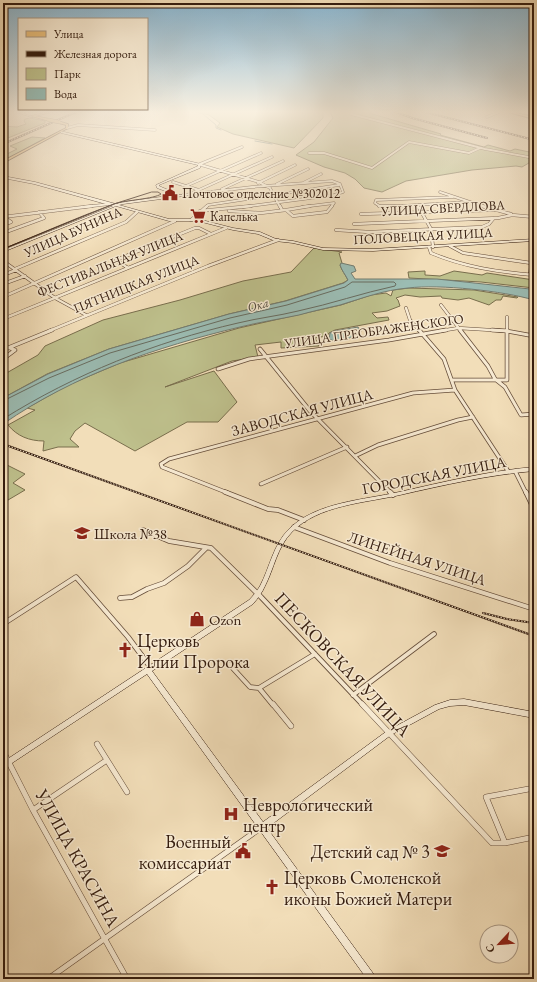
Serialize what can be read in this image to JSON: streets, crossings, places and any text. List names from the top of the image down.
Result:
{
  "streets": {
    "street": [
      "УЛИЦА СВЕРДЛОВА",
      "УЛИЦА БУНИНА",
      "ПОЛОВЕЦКАЯ УЛИЦА",
      "ФЕСТИВАЛЬНАЯ УЛИЦА",
      "ПЯТНИЦКАЯ УЛИЦА",
      "УЛИЦА ПРЕОБРАЖЕНСКОГО",
      "ЗАВОДСКАЯ УЛИЦА",
      "ГОРОДСКАЯ УЛИЦА",
      "ЛИНЕЙНАЯ УЛИЦА",
      "ПЕСКОВСКАЯ УЛИЦА",
      "УЛИЦА КРАСИНА"
    ]
  },
  "crossings": [
    ["УЛИЦА БУНИНА", "ПОЛОВЕЦКАЯ УЛИЦА"],
    ["ПОЛОВЕЦКАЯ УЛИЦА", "ФЕСТИВАЛЬНАЯ УЛИЦА"],
    ["ПОЛОВЕЦКАЯ УЛИЦА", "ПЯТНИЦКАЯ УЛИЦА"],
    ["ЗАВОДСКАЯ УЛИЦА", "ГОРОДСКАЯ УЛИЦА"],
    ["ГОРОДСКАЯ УЛИЦА", "ЛИНЕЙНАЯ УЛИЦА"],
    ["ГОРОДСКАЯ УЛИЦА", "ПЕСКОВСКАЯ УЛИЦА"]
  ],
  "water": ["Ока"],
  "places": {
    "public building": ["Почтовое отделение №302012", "Военный комиссариат"],
    "supermarket": ["Капелька"],
    "school or university": ["Школа №38", "Детский сад № 3"],
    "shop": ["Ozon"],
    "church": ["Церковь Илии Пророка", "Церковь Смоленской иконы Божией Матери"],
    "hospital": ["Неврологический центр"]
  },
  "legend": [
    "Улица",
    "Железная дорога",
    "Парк",
    "Вода"
  ],
  "north": "bottom left"
}
